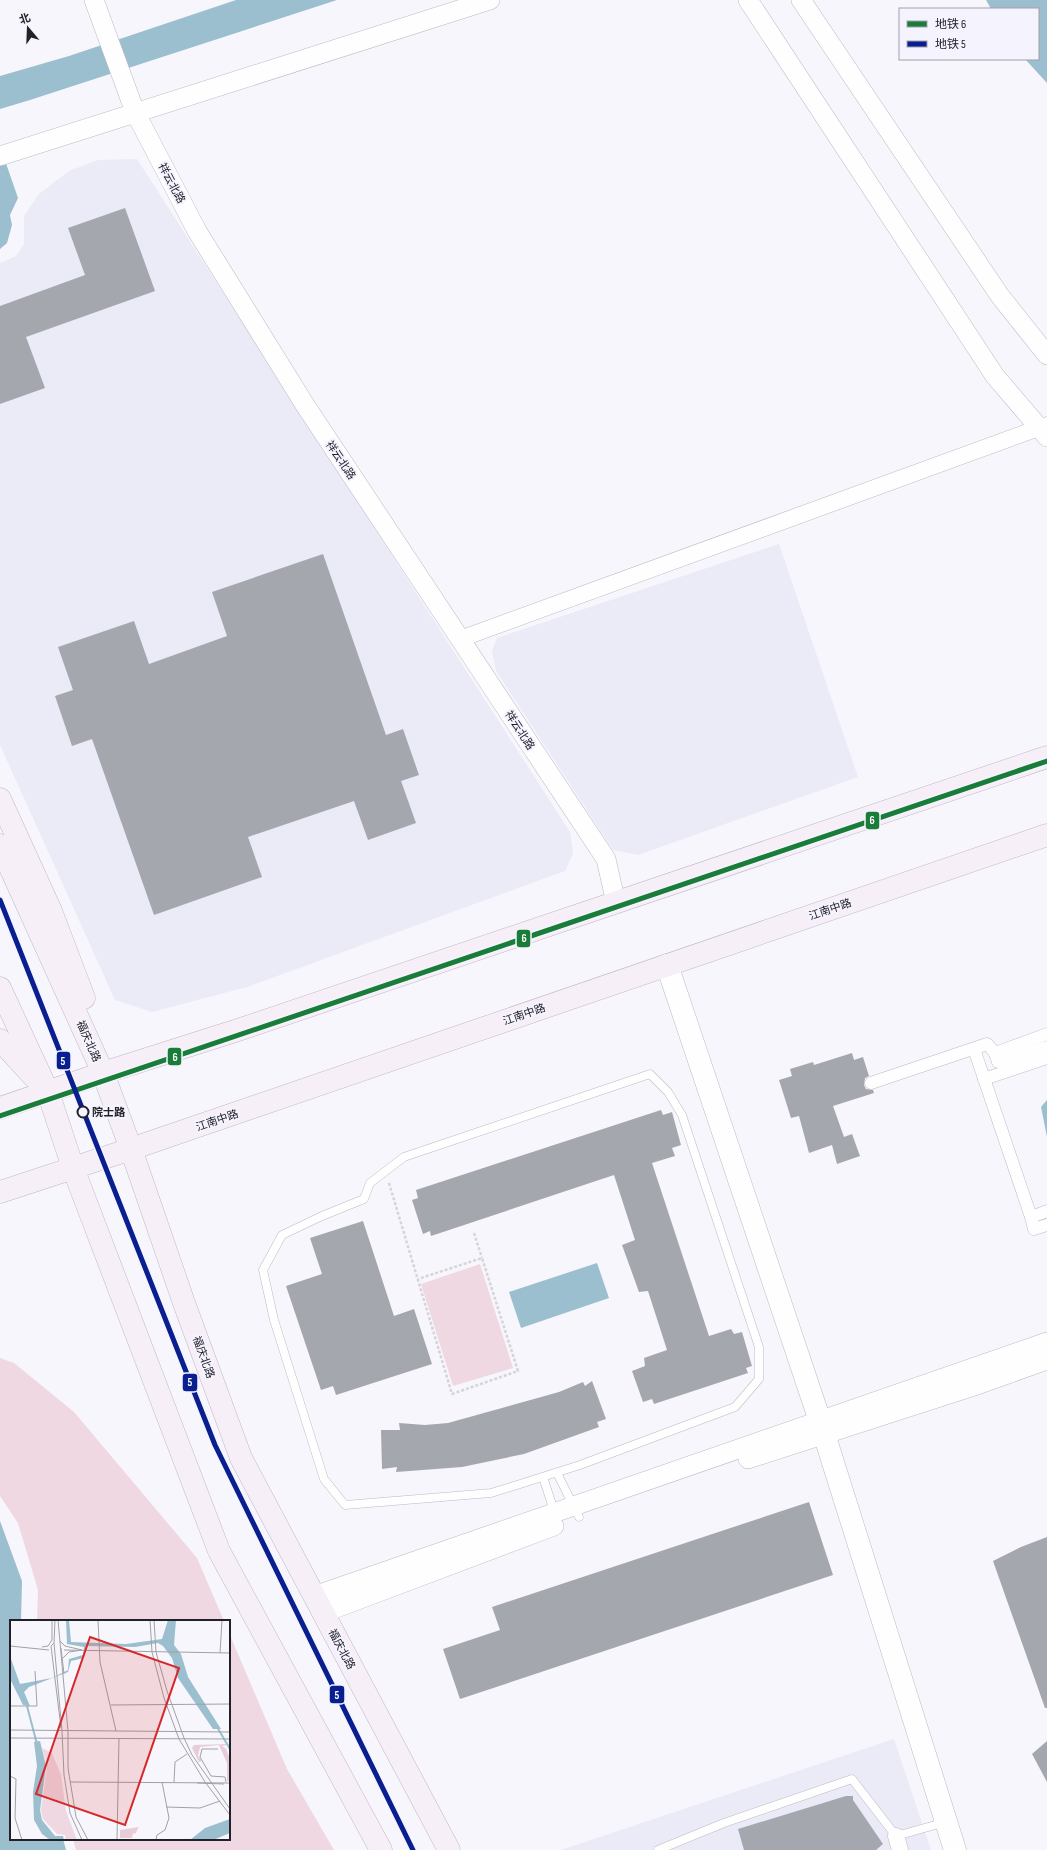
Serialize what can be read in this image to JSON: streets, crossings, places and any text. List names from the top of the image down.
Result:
{
  "streets": {
    "main road": ["江南中路", "福庆北路"],
    "street": ["祥云北路"]
  },
  "crossings": [
    ["江南中路", "福庆北路"]
  ],
  "places": ["院士路"],
  "lines": ["metro line 6", "metro line 5"],
  "legend": ["地铁 6", "地铁 5"],
  "north": "top"
}
